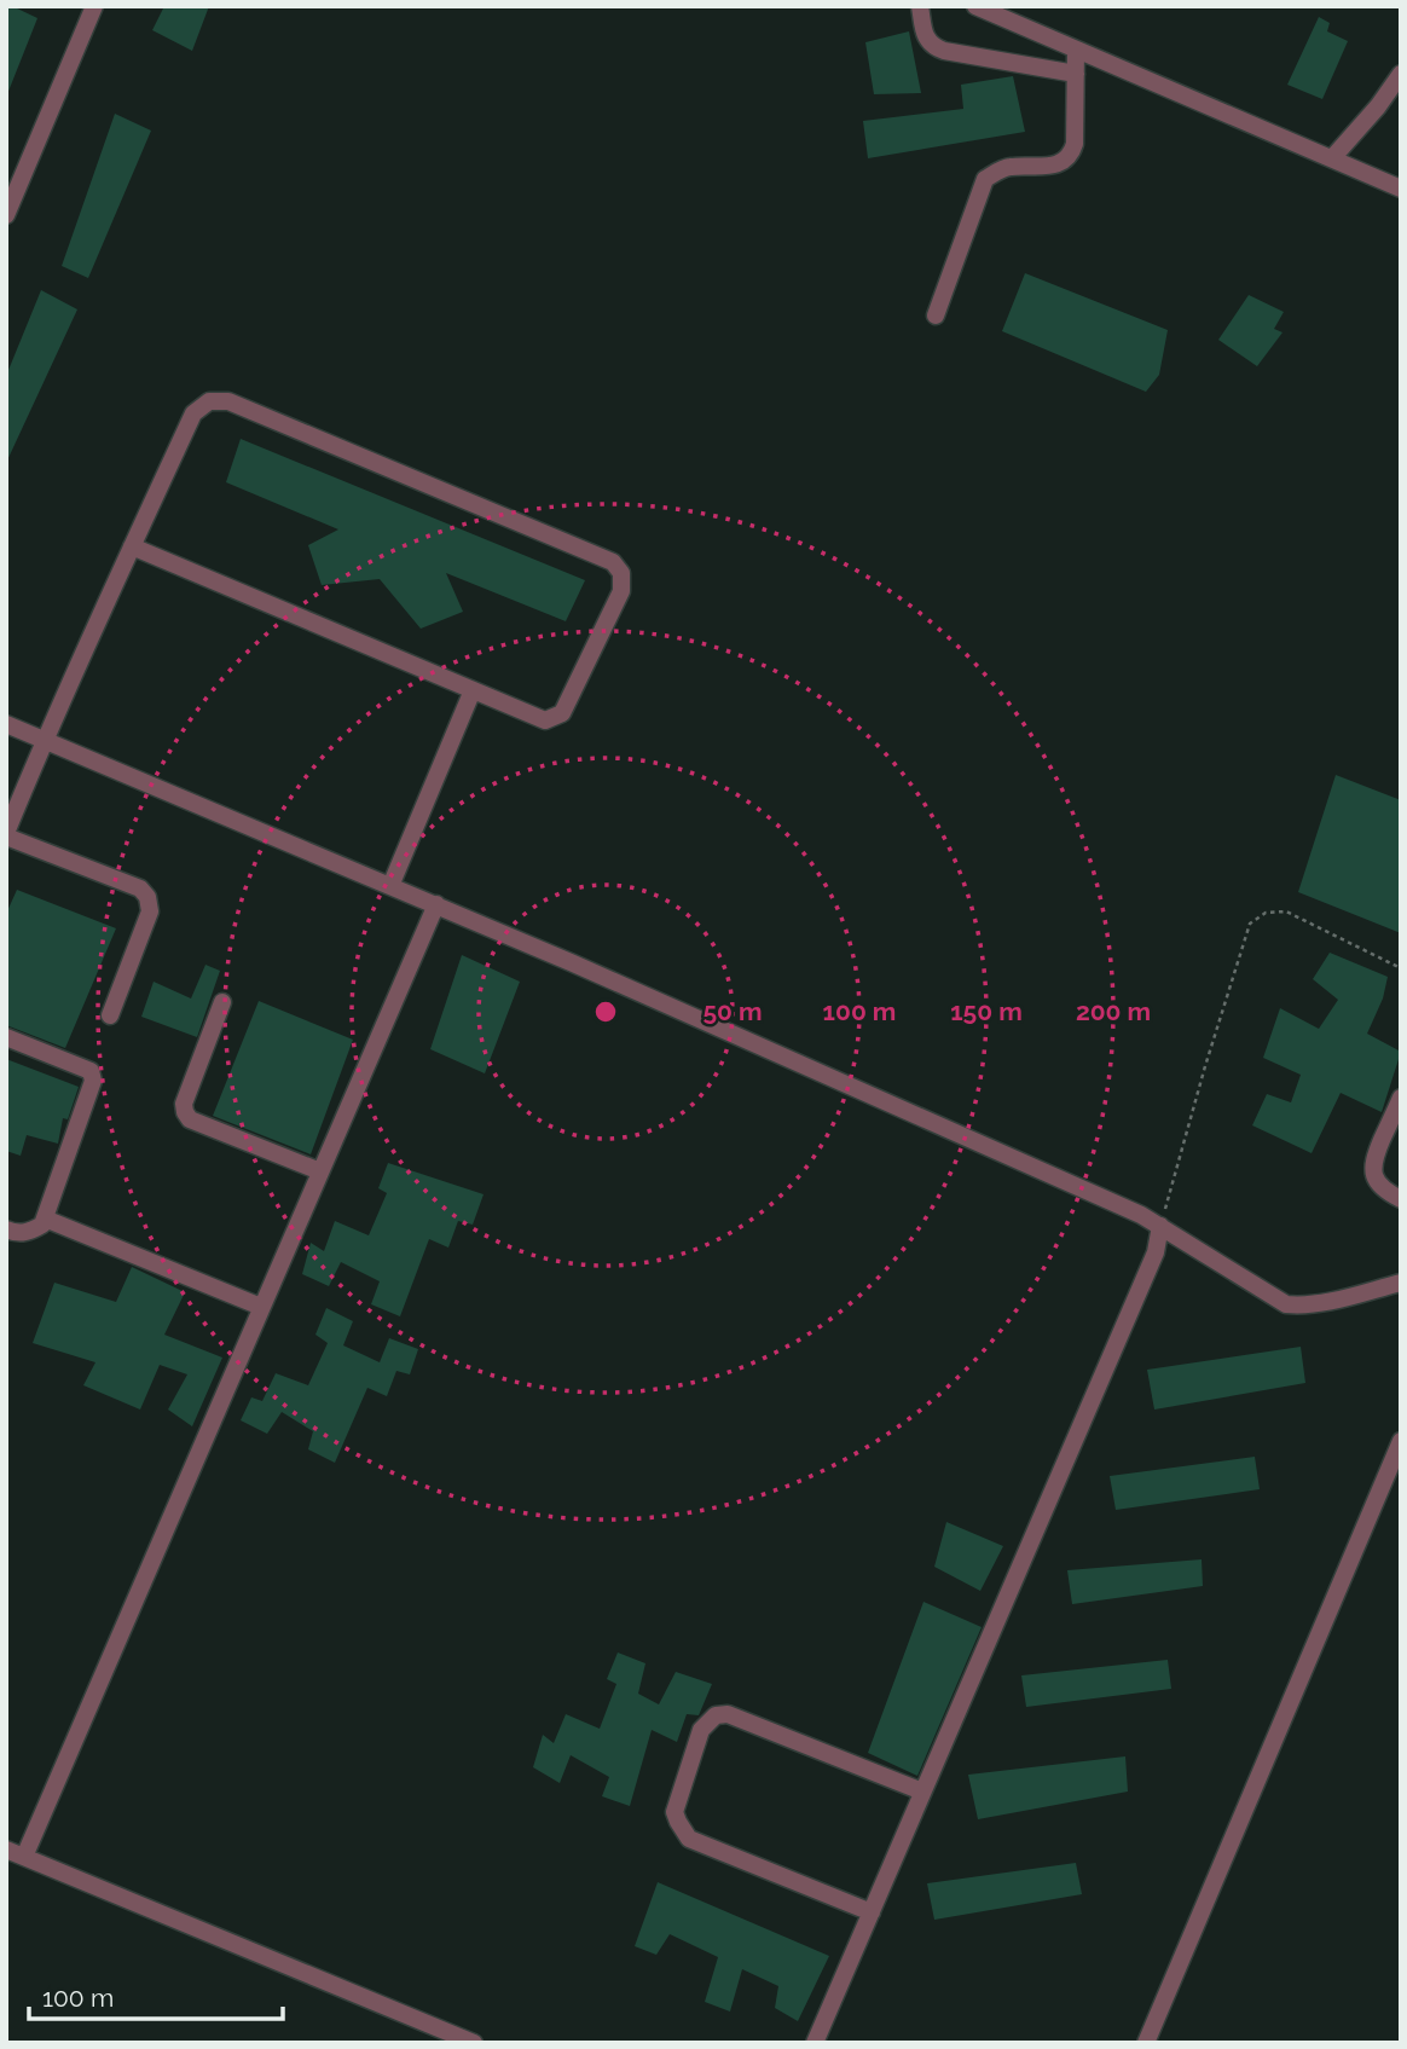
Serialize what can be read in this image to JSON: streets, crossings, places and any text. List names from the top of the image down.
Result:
{
  "scale_bar": "100 m",
  "rings": [
    "50 m",
    "100 m",
    "150 m",
    "200 m"
  ]
}
